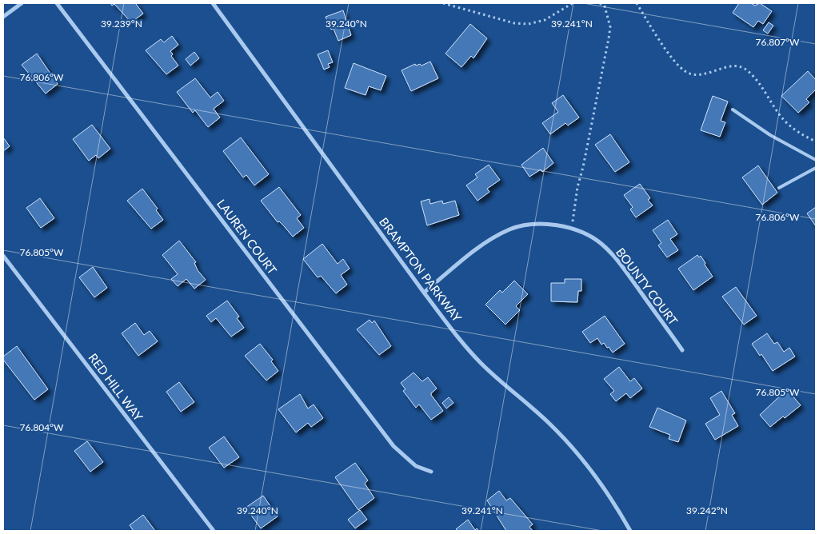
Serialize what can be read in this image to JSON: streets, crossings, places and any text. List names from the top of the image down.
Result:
{
  "streets": {
    "street": [
      "LAUREN COURT",
      "BRAMPTON PARKWAY",
      "BOUNTY COURT",
      "RED HILL WAY"
    ]
  },
  "crossings": [
    ["BRAMPTON PARKWAY", "BOUNTY COURT"]
  ],
  "coordinates": [
    "39.239°N",
    "39.240°N",
    "39.241°N",
    "76.807°W",
    "76.806°W",
    "76.805°W",
    "76.804°W",
    "39.242°N"
  ]
}
